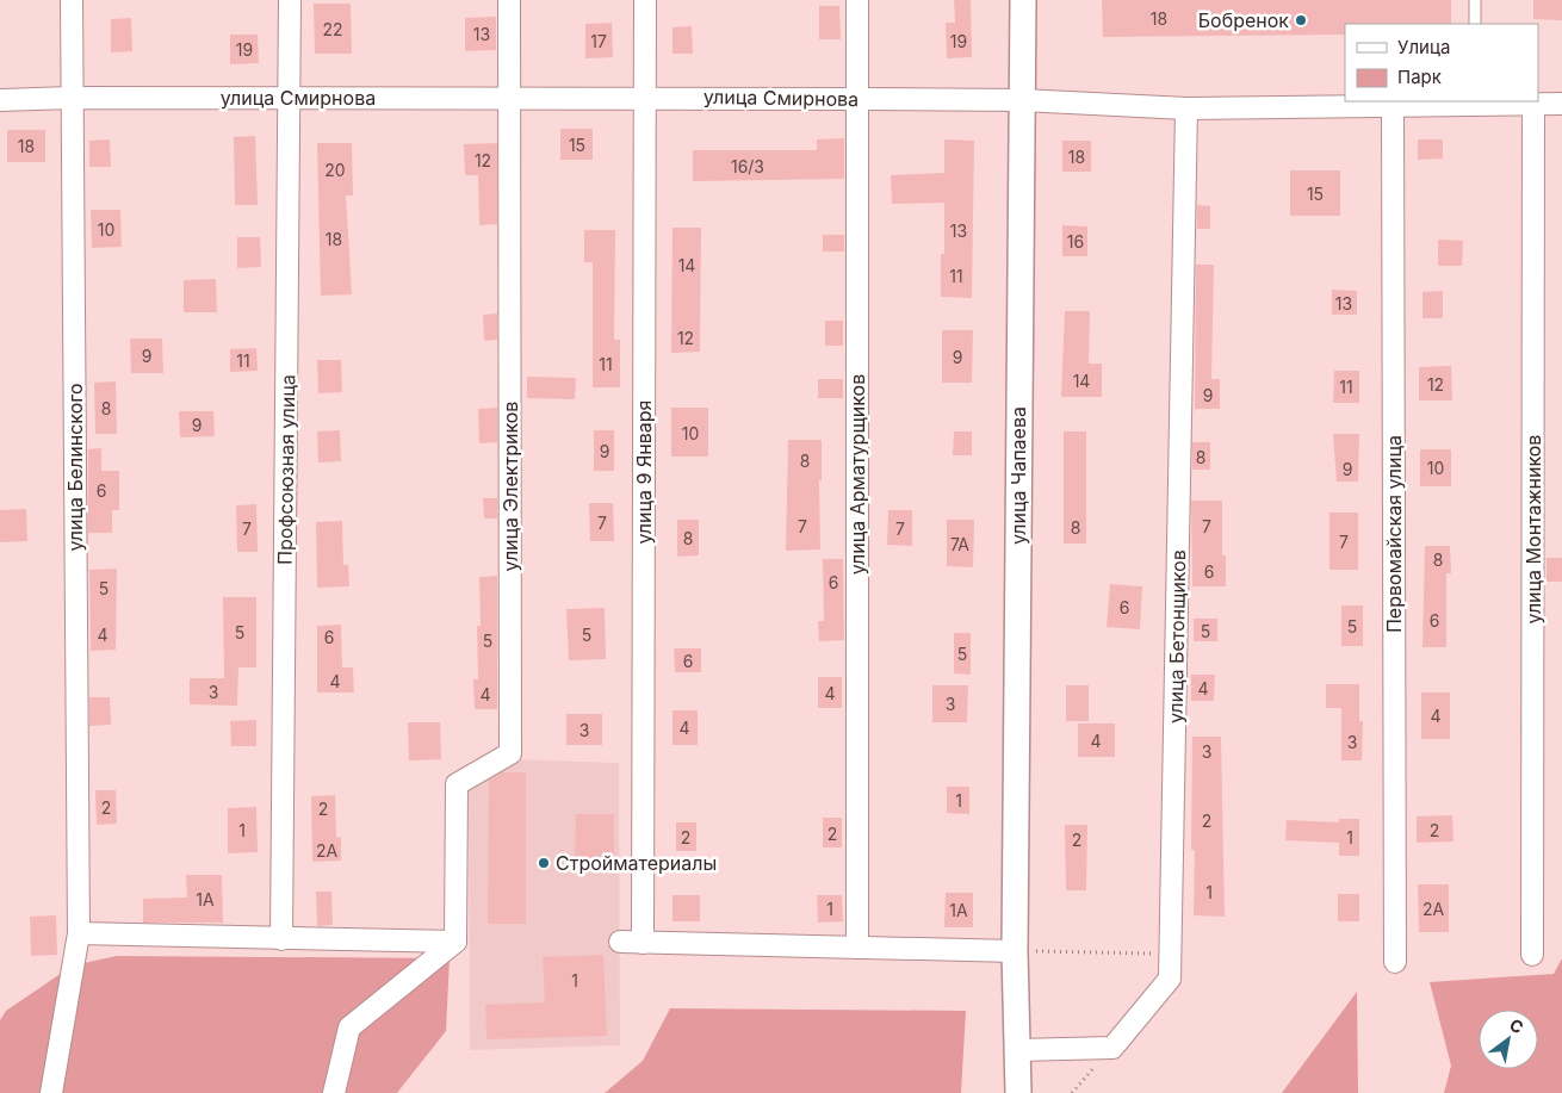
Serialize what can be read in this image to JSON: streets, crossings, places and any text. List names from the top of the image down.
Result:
{
  "streets": {
    "street": [
      "улица Смирнова",
      "улица Белинского",
      "Профсоюзная улица",
      "улица 9 Января",
      "улица Арматурщиков",
      "улица Чапаева",
      "улица Электриков",
      "улица Монтажников",
      "Первомайская улица",
      "улица Бетонщиков"
    ]
  },
  "crossings": [
    ["улица Смирнова", "улица Белинского"],
    ["улица Смирнова", "Профсоюзная улица"],
    ["улица Смирнова", "улица 9 Января"],
    ["улица Смирнова", "улица Арматурщиков"],
    ["улица Смирнова", "улица Чапаева"],
    ["улица Смирнова", "улица Электриков"],
    ["улица Смирнова", "улица Монтажников"],
    ["улица Смирнова", "Первомайская улица"],
    ["улица Смирнова", "улица Бетонщиков"]
  ],
  "places": ["Бобренок", "Стройматериалы"],
  "house_numbers": [
    "18",
    "22",
    "13",
    "17",
    "19",
    "19",
    "15",
    "18",
    "18",
    "12",
    "16/3",
    "20",
    "15",
    "10",
    "13",
    "18",
    "16",
    "14",
    "11",
    "13",
    "12",
    "9",
    "9",
    "11",
    "11",
    "14",
    "12",
    "11",
    "9",
    "8",
    "9",
    "10",
    "9",
    "8",
    "8",
    "10",
    "9",
    "6",
    "7",
    "7",
    "7",
    "8",
    "7",
    "7",
    "8",
    "7",
    "7А",
    "8",
    "6",
    "6",
    "5",
    "6",
    "6",
    "5",
    "5",
    "5",
    "4",
    "5",
    "6",
    "5",
    "5",
    "6",
    "4",
    "4",
    "3",
    "4",
    "4",
    "3",
    "4",
    "4",
    "3",
    "4",
    "3",
    "3",
    "1",
    "2",
    "2",
    "2",
    "1",
    "2",
    "2",
    "2",
    "1",
    "2",
    "2А",
    "1",
    "1А",
    "1",
    "2А",
    "1А",
    "1"
  ],
  "legend": ["Улица", "Парк"],
  "north": "top right"
}
